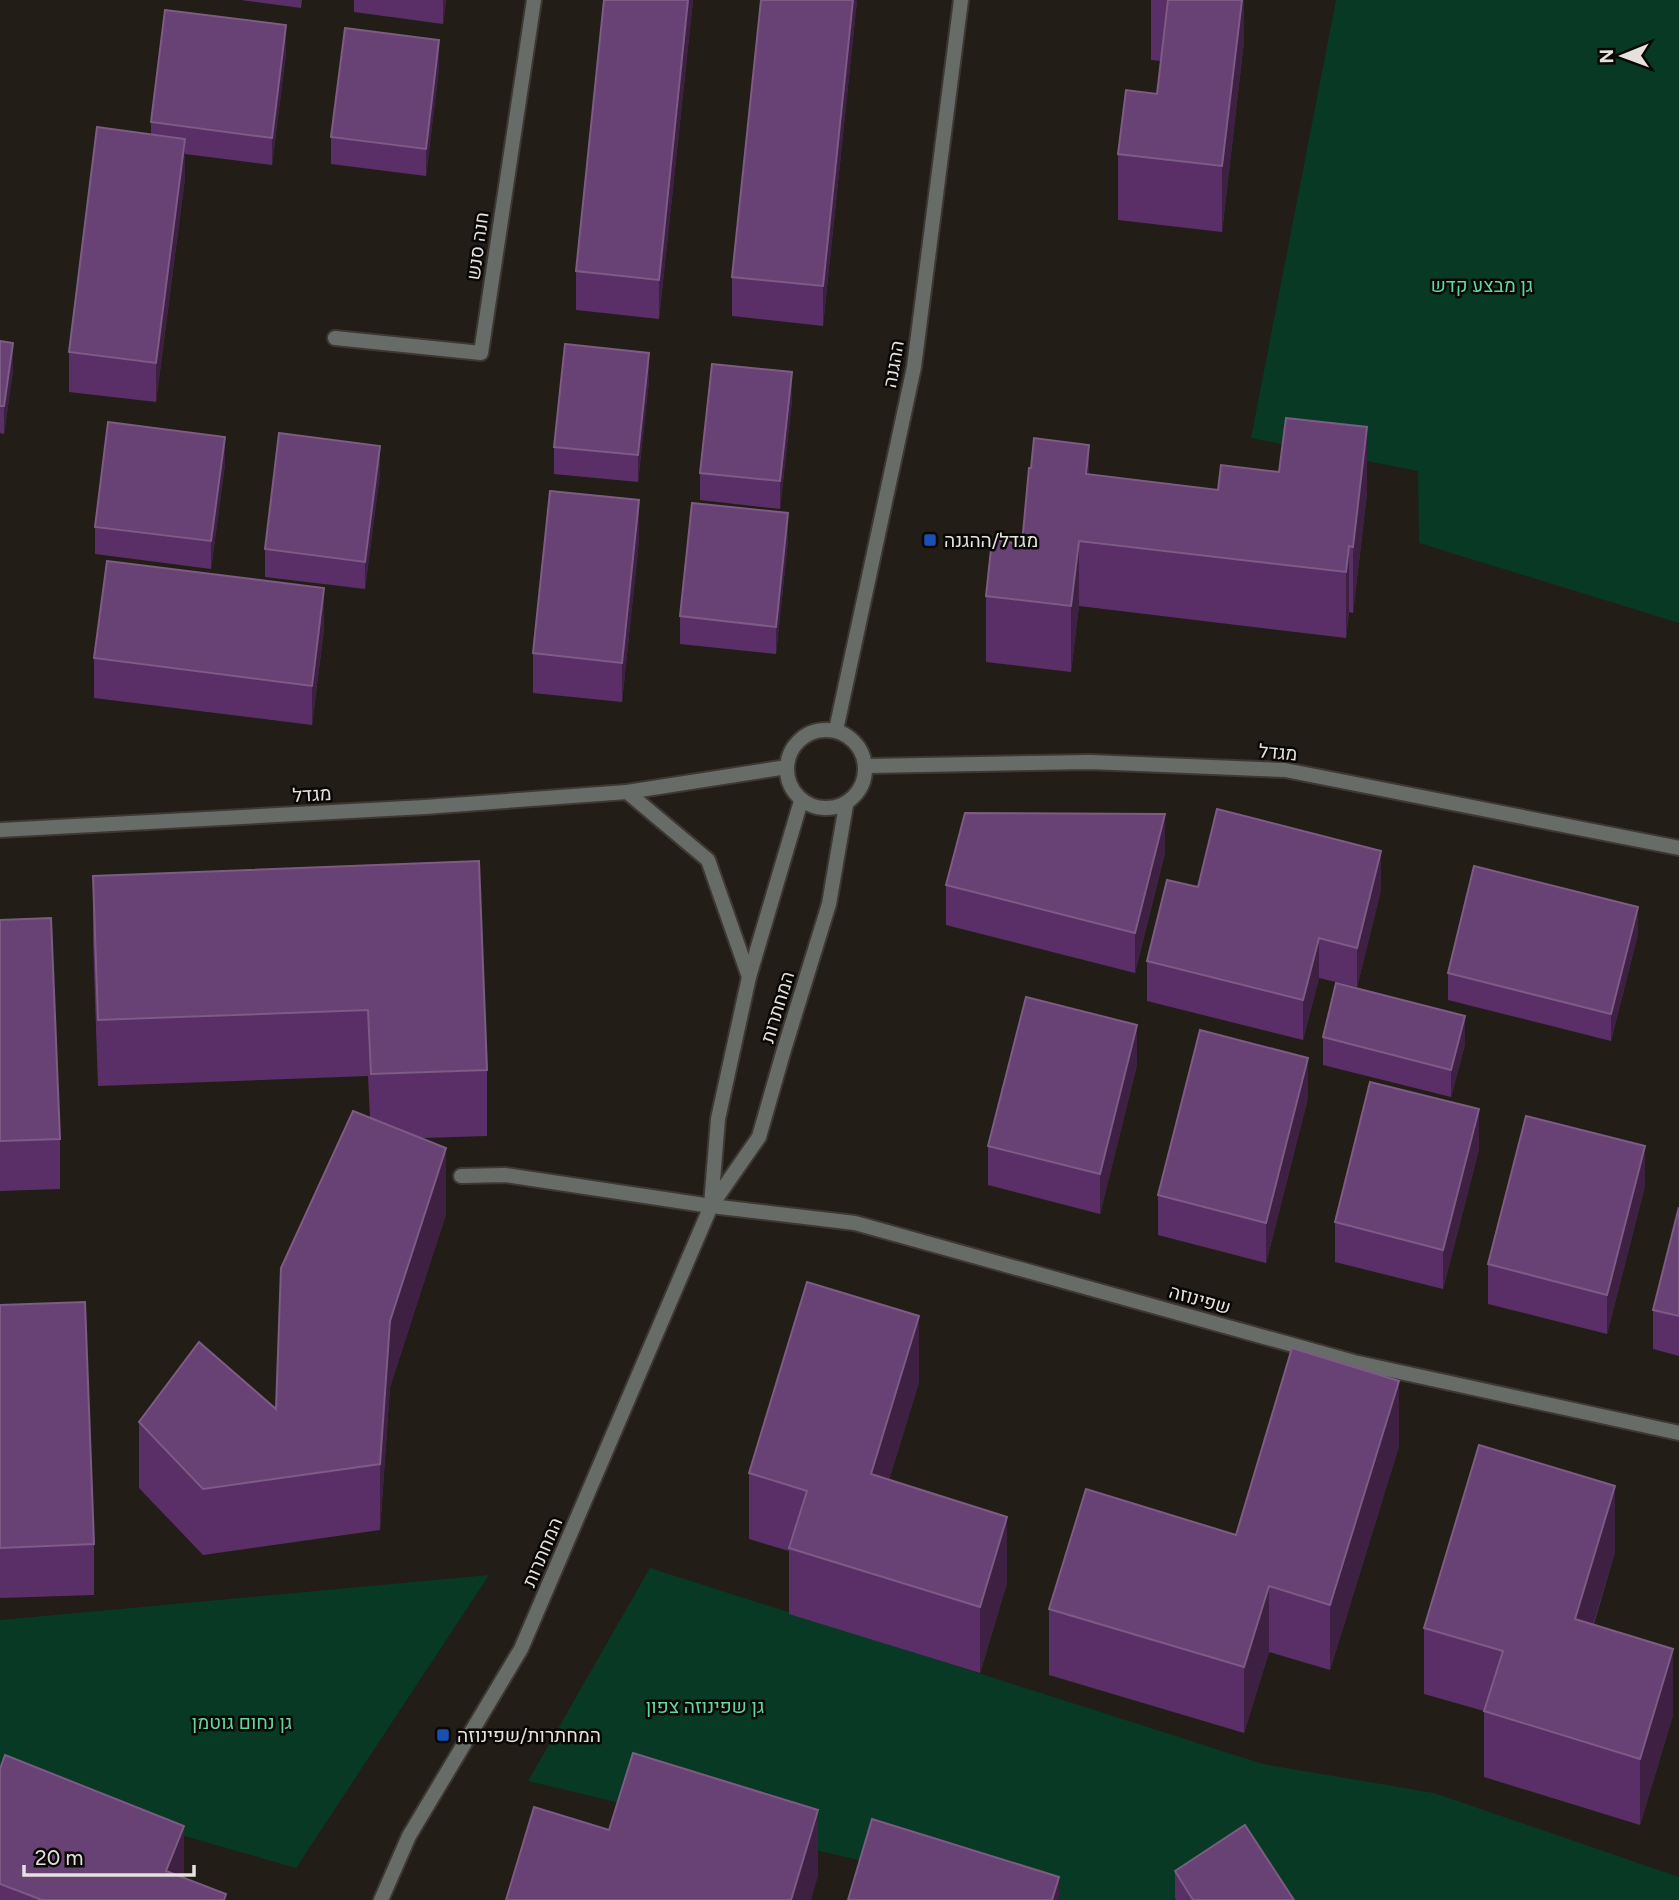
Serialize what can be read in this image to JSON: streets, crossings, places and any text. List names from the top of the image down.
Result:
{
  "streets": {
    "street": [
      "חנה סנש",
      "ההגנה",
      "מגדל",
      "המחתרות",
      "שפינוזה"
    ]
  },
  "crossings": [
    ["ההגנה", "מגדל"],
    ["ההגנה", "המחתרות"],
    ["מגדל", "המחתרות"],
    ["המחתרות", "שפינוזה"]
  ],
  "parks": ["גן מבצע קדש", "גן שפינוזה צפון", "גן נחום גוטמן"],
  "places": {
    "transit": ["מגדל/ההגנה", "המחתרות/שפינוזה"]
  },
  "scale_bar": "20 m",
  "north": "left"
}
